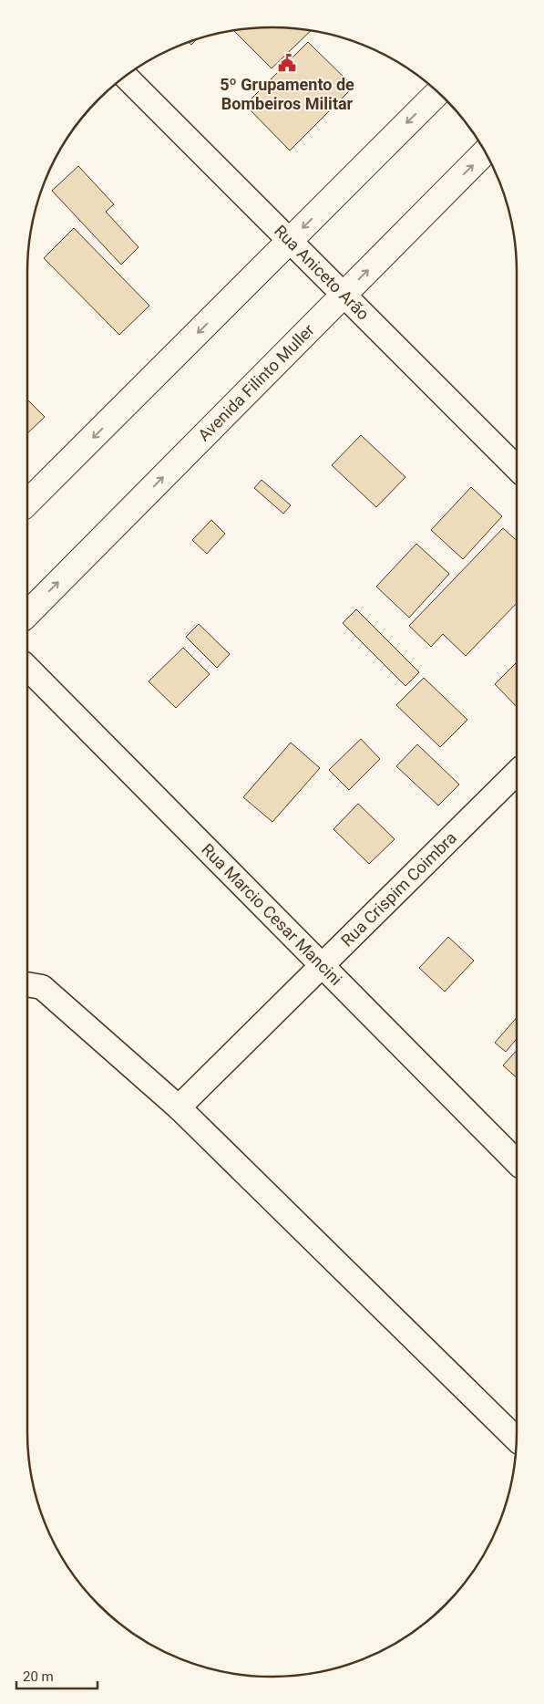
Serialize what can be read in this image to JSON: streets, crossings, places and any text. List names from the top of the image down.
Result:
{
  "streets": {
    "main road": ["Avenida Filinto Muller"],
    "street": ["Rua Aniceto Arão", "Rua Crispim Coimbra", "Rua Marcio Cesar Mancini"]
  },
  "crossings": [
    ["Rua Aniceto Arão", "Avenida Filinto Muller"],
    ["Rua Crispim Coimbra", "Rua Marcio Cesar Mancini"]
  ],
  "places": {
    "public building": ["5º Grupamento de Bombeiros Militar"]
  },
  "scale_bar": "20 m"
}
